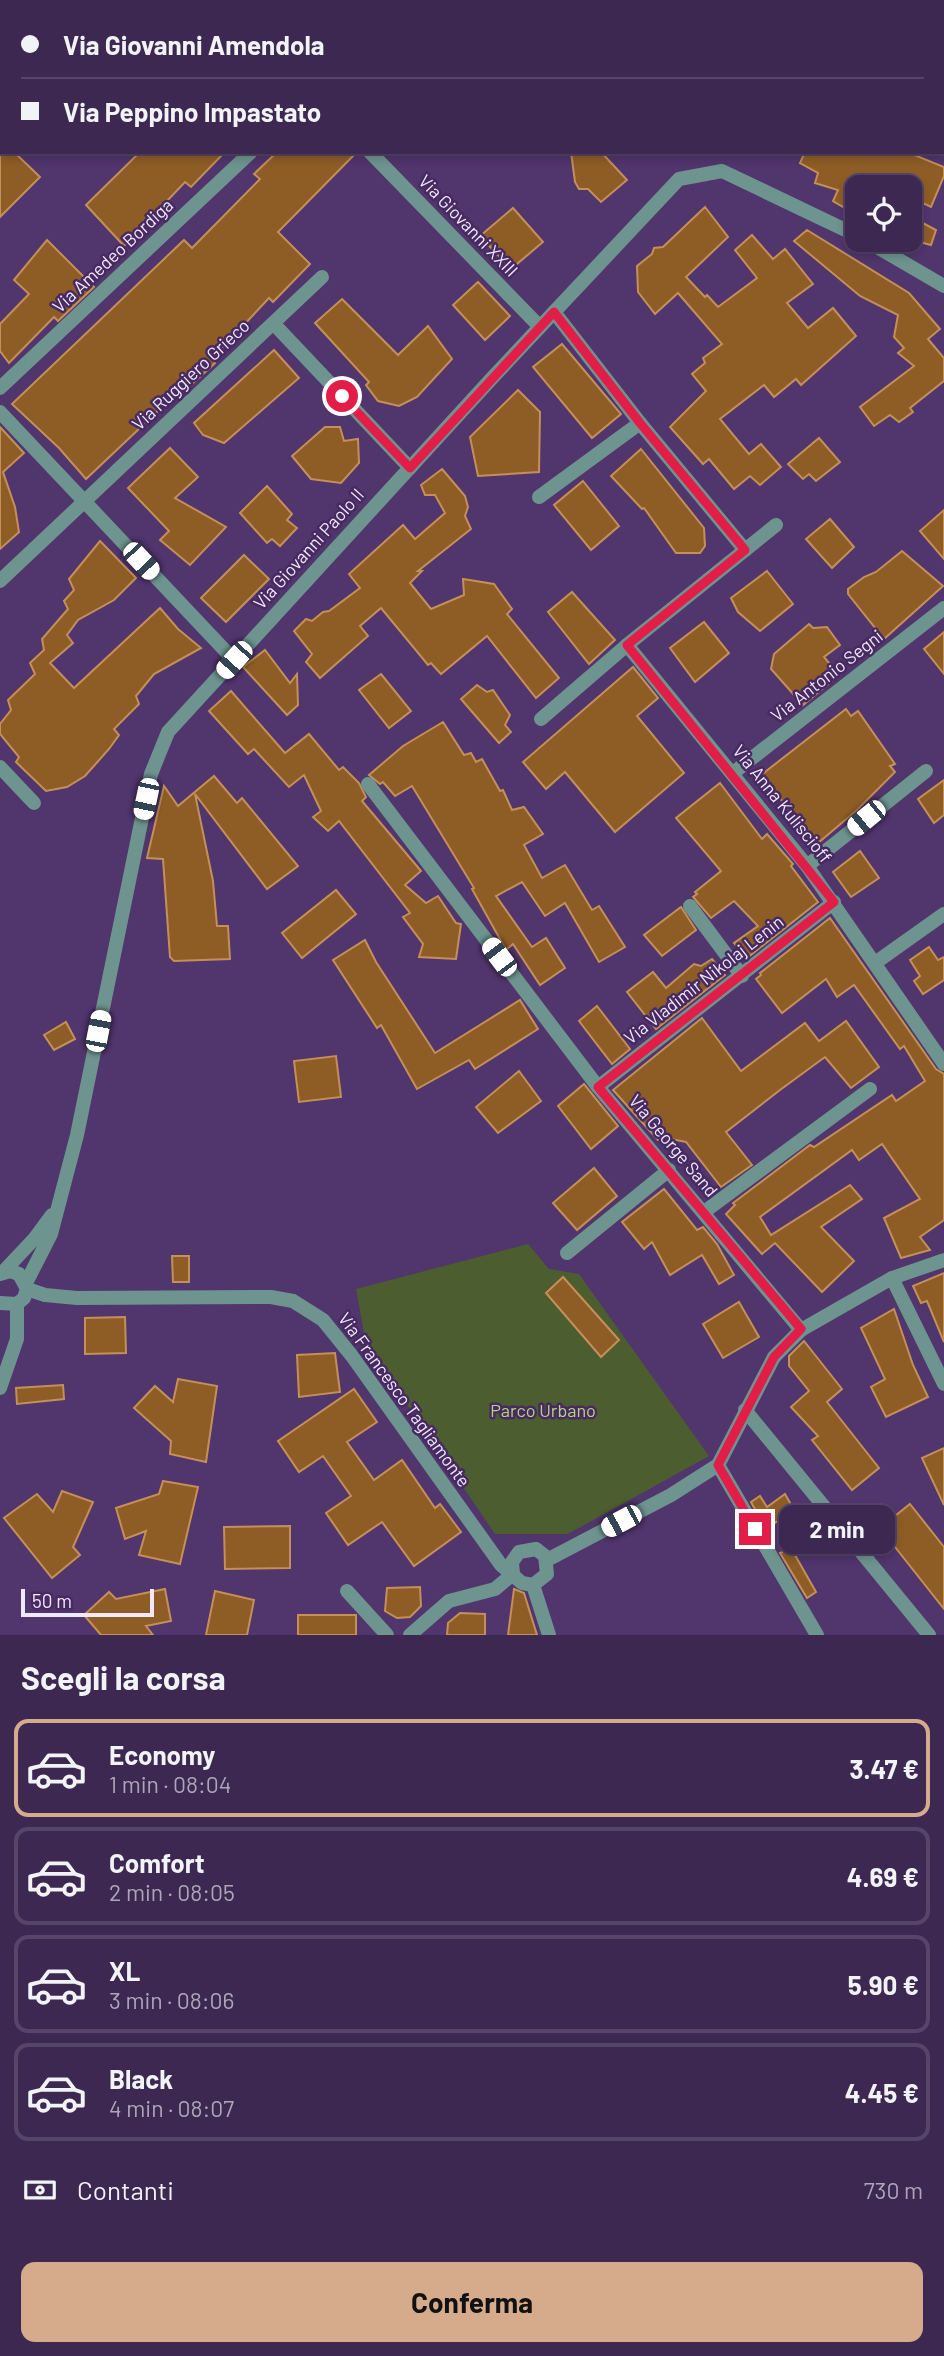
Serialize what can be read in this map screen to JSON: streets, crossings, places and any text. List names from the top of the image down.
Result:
{
  "streets": {
    "street": [
      "Via Giovanni XXIII",
      "Via Amedeo Bordiga",
      "Via Ruggiero Grieco",
      "Via Giovanni Paolo II",
      "Via Antonio Segni",
      "Via Anna Kuliscioff",
      "Via Vladimir Nikolaj Lenin",
      "Via George Sand",
      "Via Francesco Tagliamonte"
    ]
  },
  "crossings": [
    ["Via Giovanni XXIII", "Via Giovanni Paolo II"],
    ["Via Giovanni Paolo II", "Via Francesco Tagliamonte"],
    ["Via Antonio Segni", "Via Anna Kuliscioff"],
    ["Via Anna Kuliscioff", "Via Vladimir Nikolaj Lenin"],
    ["Via Vladimir Nikolaj Lenin", "Via George Sand"]
  ],
  "parks": ["Parco Urbano"],
  "scale_bar": "50 m",
  "page": {
    "banner": ["Via Giovanni Amendola", "Via Peppino Impastato"],
    "bubble": "2 min",
    "scale": "50 m",
    "heading": "Scegli la corsa",
    "list": [
      {
        "name": "Economy",
        "note": "1 min · 08:04",
        "value": "3.47 €"
      },
      {
        "name": "Comfort",
        "note": "2 min · 08:05",
        "value": "4.69 €"
      },
      {
        "name": "XL",
        "note": "3 min · 08:06",
        "value": "5.90 €"
      },
      {
        "name": "Black",
        "note": "4 min · 08:07",
        "value": "4.45 €"
      }
    ],
    "pay": ["Contanti", "730 m"],
    "buttons": "Conferma"
  }
}
